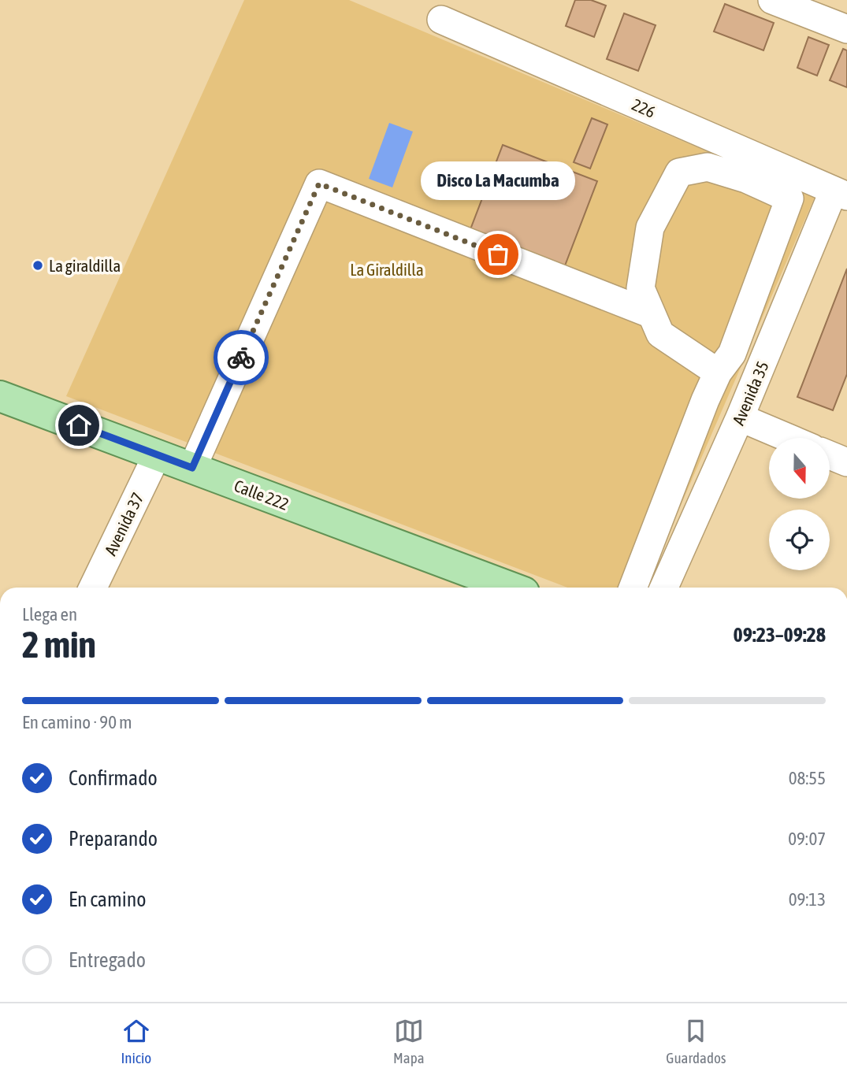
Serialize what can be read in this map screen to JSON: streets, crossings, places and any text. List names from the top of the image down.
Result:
{
  "streets": {
    "main road": ["Calle 222"],
    "street": ["226", "Avenida 35", "Avenida 37"]
  },
  "crossings": [
    ["226", "Avenida 35"],
    ["Calle 222", "Avenida 37"]
  ],
  "parks": ["La Giraldilla"],
  "places": ["Disco La Macumba", "La giraldilla"],
  "north": "bottom",
  "page": {
    "bubble": "Disco La Macumba",
    "heading": ["2 min", "Llega en", "09:23–09:28"],
    "bar": "En camino · 90 m",
    "list": [
      ["Confirmado", "08:55"],
      ["Preparando", "09:07"],
      ["En camino", "09:13"],
      "Entregado"
    ],
    "tabs": ["Inicio", "Mapa", "Guardados"]
  }
}
